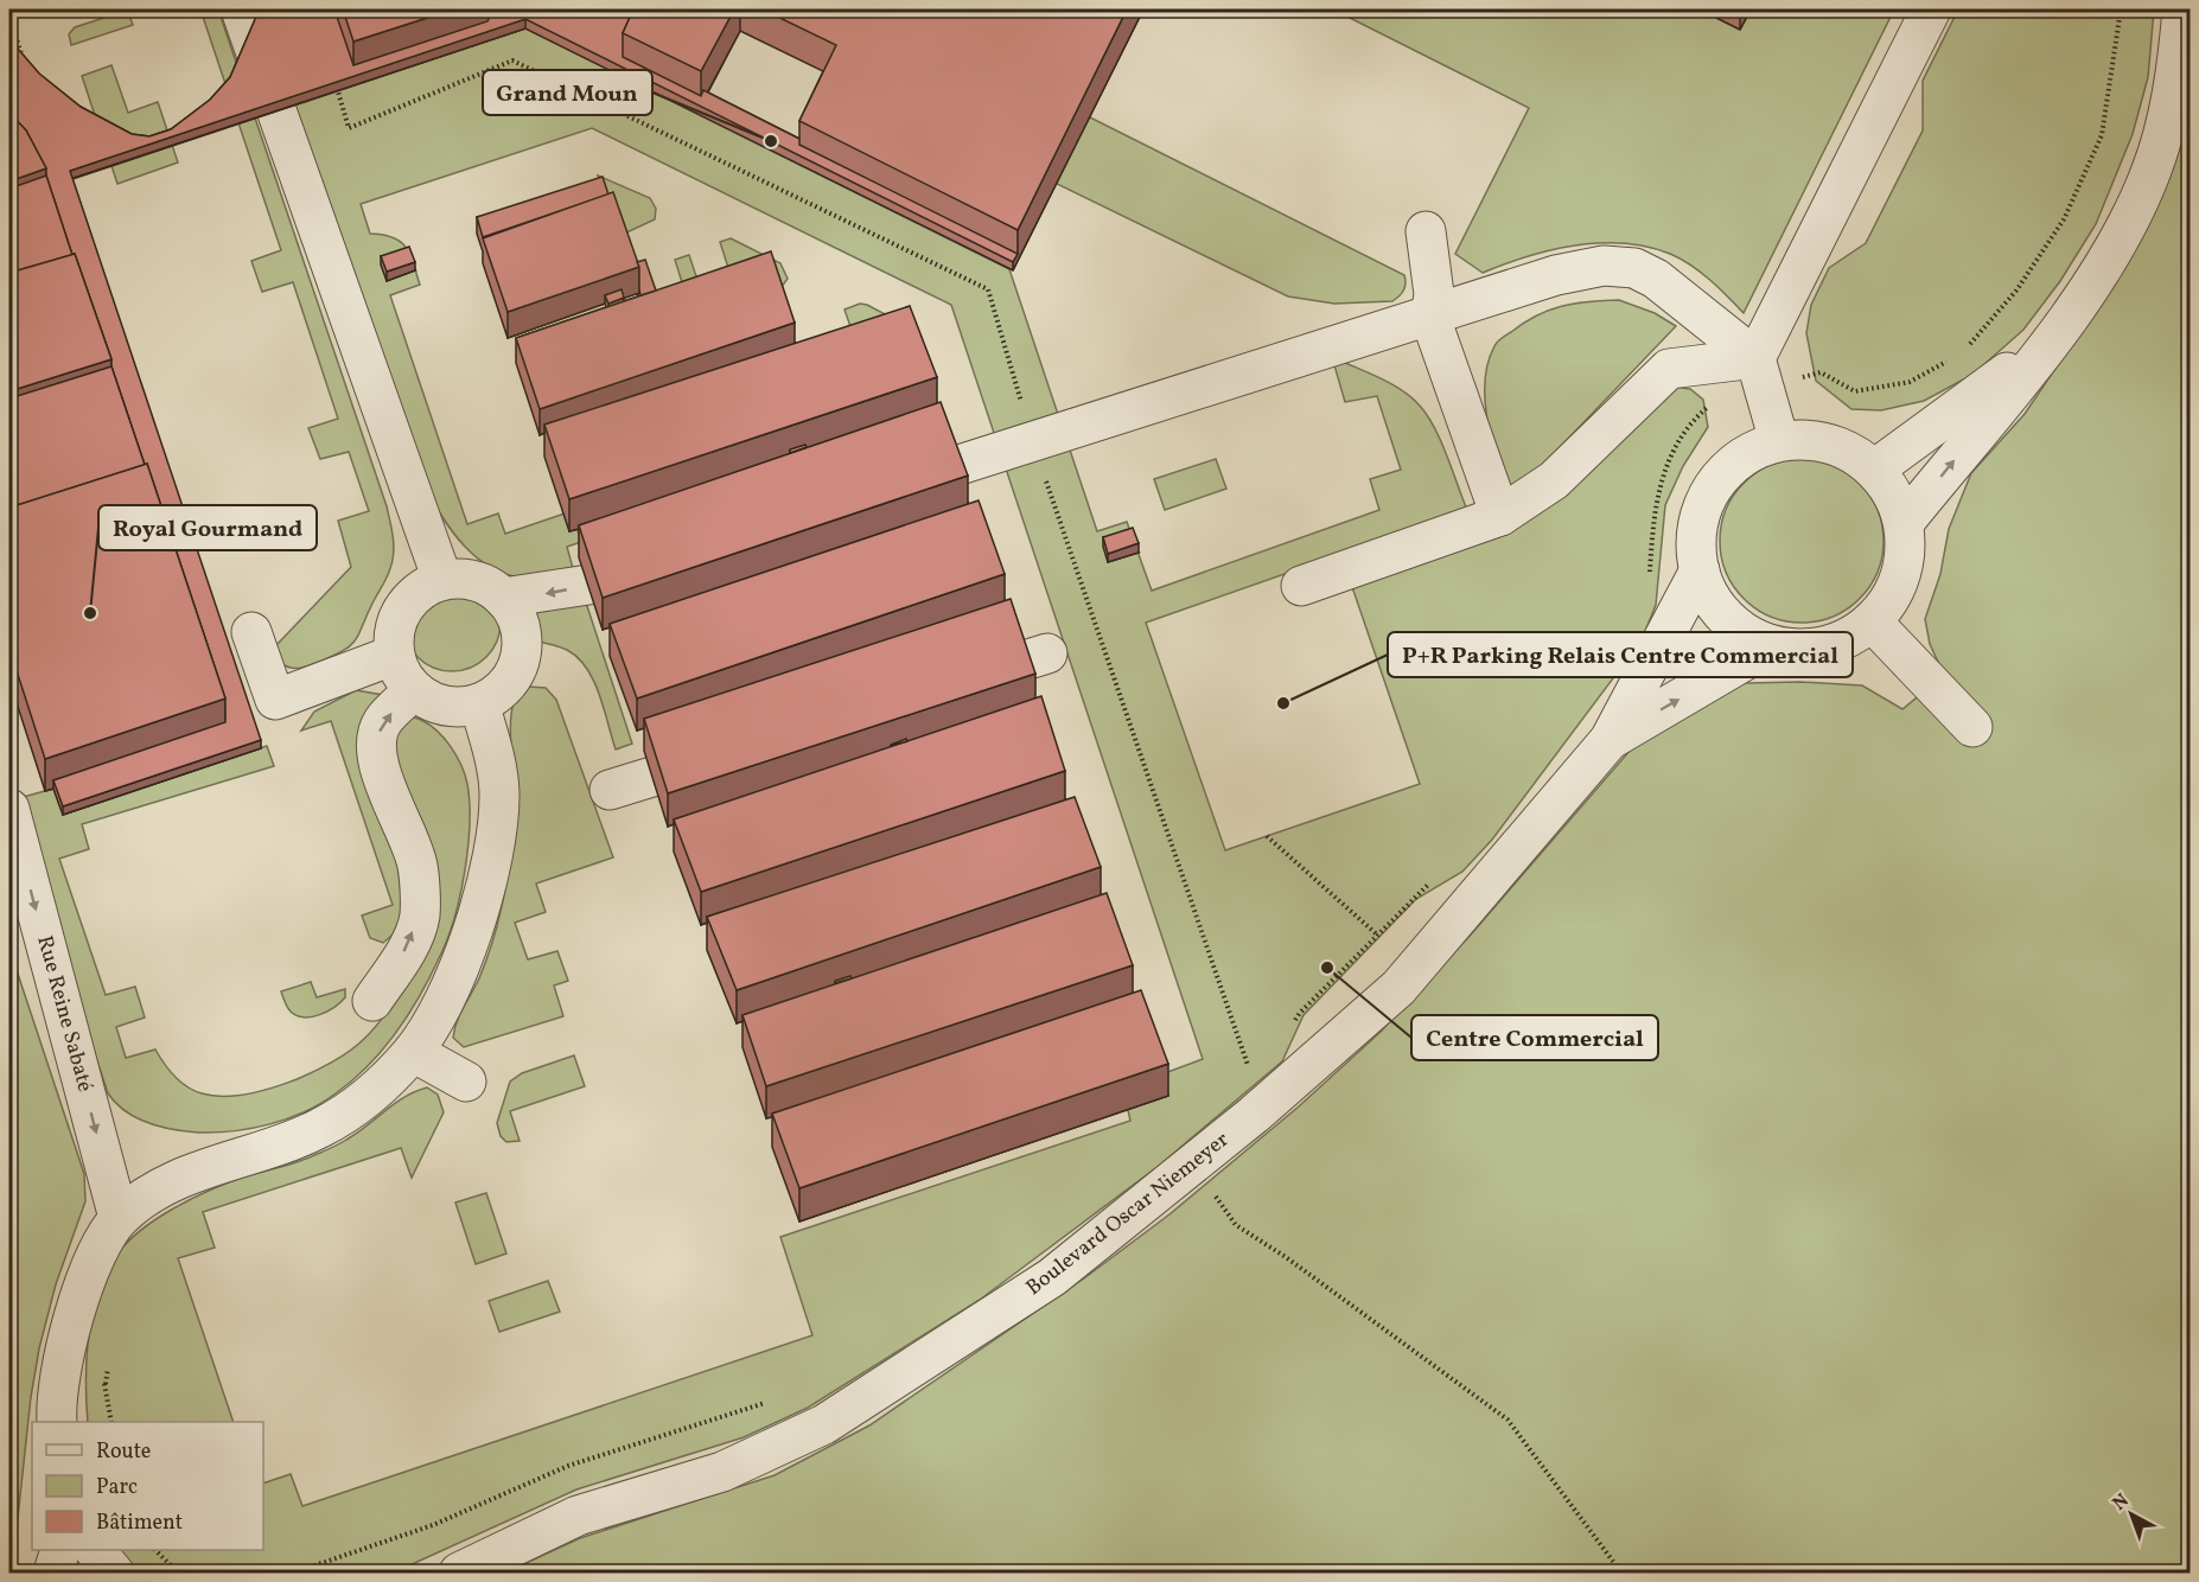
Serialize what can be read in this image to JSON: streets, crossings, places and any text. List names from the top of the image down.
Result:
{
  "streets": {
    "street": ["Rue Reine Sabaté", "Boulevard Oscar Niemeyer"]
  },
  "one_way": ["Rue Reine Sabaté"],
  "places": [
    "Grand Moun",
    "Royal Gourmand",
    "P+R Parking Relais Centre Commercial",
    "Centre Commercial"
  ],
  "legend": ["Route", "Parc", "Bâtiment"],
  "north": "top left"
}
